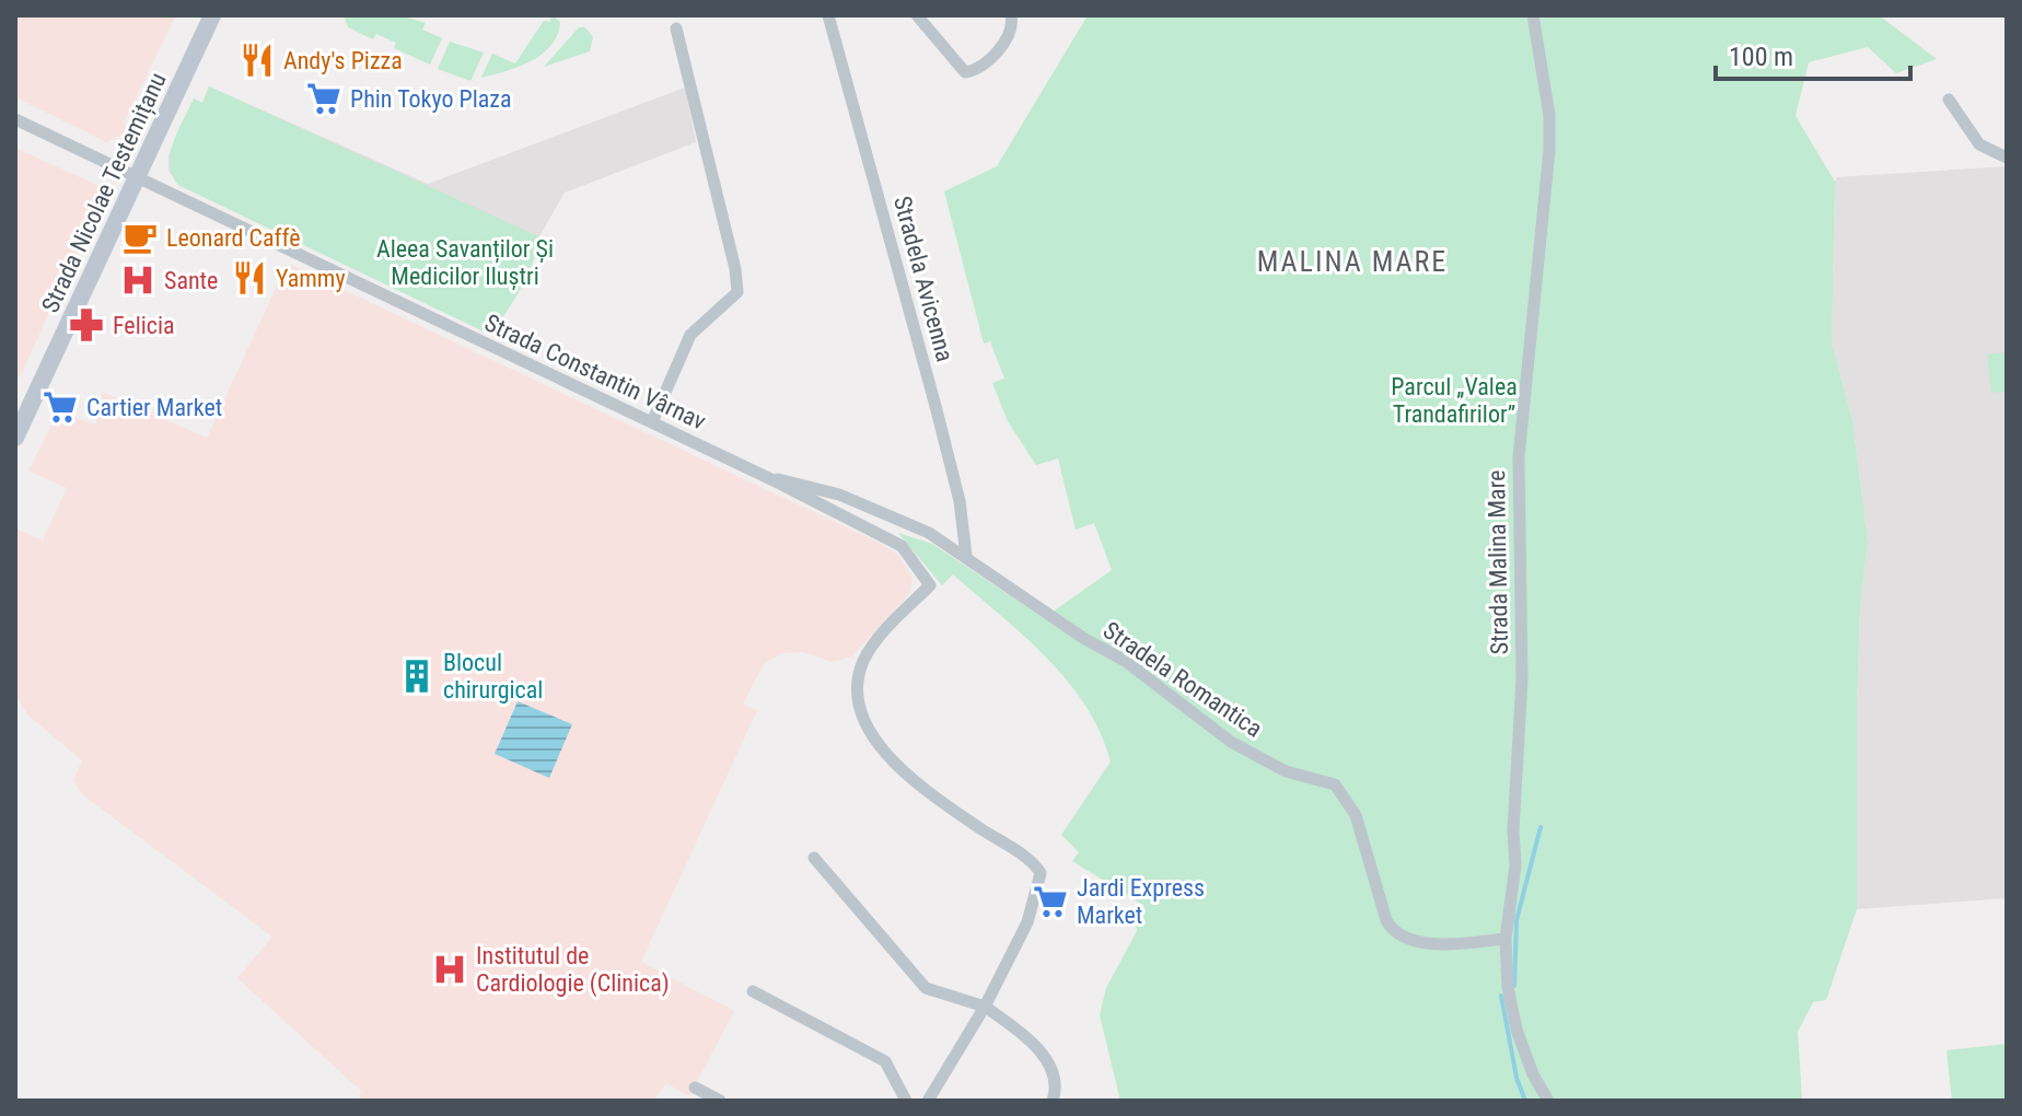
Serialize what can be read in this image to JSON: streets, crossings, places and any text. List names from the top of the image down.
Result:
{
  "streets": {
    "main road": ["Strada Nicolae Testemițanu"],
    "street": [
      "Stradela Avicenna",
      "Strada Constantin Vârnav",
      "Strada Malina Mare",
      "Stradela Romantica"
    ]
  },
  "crossings": [
    ["Strada Nicolae Testemițanu", "Strada Constantin Vârnav"],
    ["Stradela Avicenna", "Stradela Romantica"],
    ["Strada Constantin Vârnav", "Stradela Romantica"],
    ["Strada Malina Mare", "Stradela Romantica"]
  ],
  "districts": ["MALINA MARE"],
  "parks": ["Aleea Savanților Și Medicilor Iluștri", "Parcul „Valea Trandafirilor”"],
  "places": {
    "restaurant": ["Andy's Pizza", "Yammy"],
    "supermarket": ["Phin Tokyo Plaza", "Cartier Market", "Jardi Express Market"],
    "cafe": ["Leonard Caffè"],
    "hospital": ["Sante", "Institutul de Cardiologie (Clinica)"],
    "pharmacy": ["Felicia"],
    "building": ["Blocul chirurgical"]
  },
  "scale_bar": "100 m"
}
